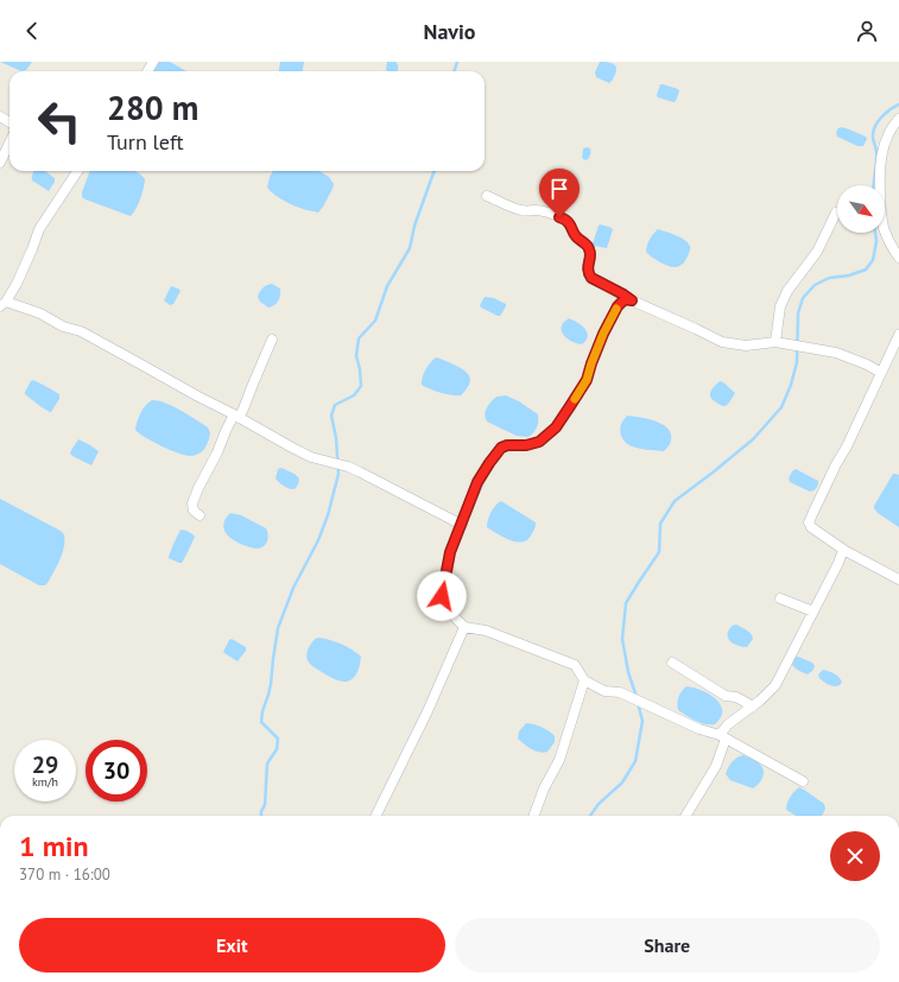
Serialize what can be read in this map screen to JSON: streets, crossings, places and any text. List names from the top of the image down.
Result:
{
  "north": "bottom right",
  "page": {
    "header": "Navio",
    "turn": ["280 m", "Turn left"],
    "speed": "29 km/h",
    "limit": "30",
    "heading": ["1 min", "370 m · 16:00"],
    "buttons": ["Exit", "Share"]
  }
}
